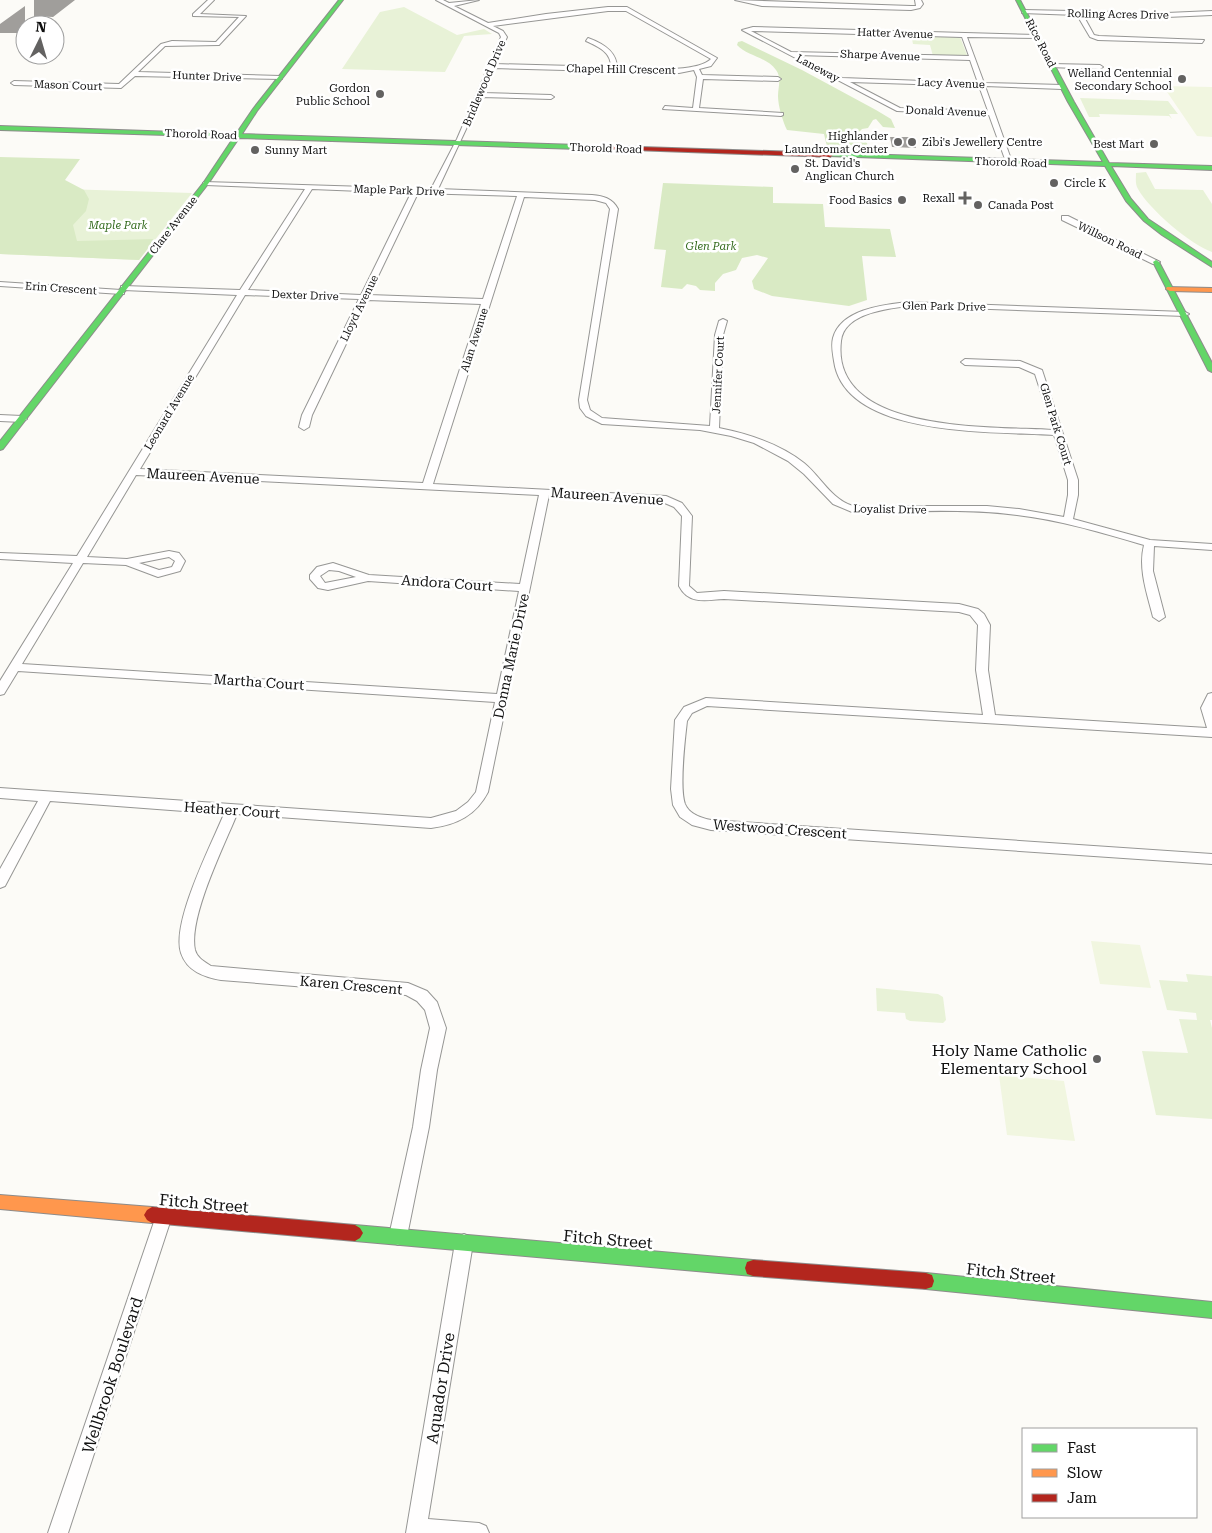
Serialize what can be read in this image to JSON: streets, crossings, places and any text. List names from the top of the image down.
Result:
{
  "streets": {
    "street": [
      "Rolling Acres Drive",
      "Hatter Avenue",
      "Rice Road",
      "Sharpe Avenue",
      "Laneway",
      "Chapel Hill Crescent",
      "Hunter Drive",
      "Bridlewood Drive",
      "Lacy Avenue",
      "Mason Court",
      "Donald Avenue",
      "Thorold Road",
      "Maple Park Drive",
      "Clare Avenue",
      "Willson Road",
      "Erin Crescent",
      "Dexter Drive",
      "Glen Park Drive",
      "Lloyd Avenue",
      "Alan Avenue",
      "Jennifer Court",
      "Leonard Avenue",
      "Glen Park Court",
      "Maureen Avenue",
      "Loyalist Drive",
      "Andora Court",
      "Donna Marie Drive",
      "Martha Court",
      "Heather Court",
      "Westwood Crescent",
      "Karen Crescent",
      "Fitch Street",
      "Wellbrook Boulevard",
      "Aquador Drive"
    ]
  },
  "crossings": [
    ["Rolling Acres Drive", "Rice Road"],
    ["Hatter Avenue", "Rice Road"],
    ["Hatter Avenue", "Laneway"],
    ["Rice Road", "Lacy Avenue"],
    ["Rice Road", "Thorold Road"],
    ["Sharpe Avenue", "Laneway"],
    ["Laneway", "Lacy Avenue"],
    ["Laneway", "Donald Avenue"],
    ["Chapel Hill Crescent", "Bridlewood Drive"],
    ["Hunter Drive", "Mason Court"],
    ["Hunter Drive", "Clare Avenue"],
    ["Bridlewood Drive", "Thorold Road"],
    ["Thorold Road", "Clare Avenue"],
    ["Maple Park Drive", "Clare Avenue"],
    ["Maple Park Drive", "Lloyd Avenue"],
    ["Maple Park Drive", "Alan Avenue"],
    ["Maple Park Drive", "Leonard Avenue"],
    ["Maple Park Drive", "Loyalist Drive"],
    ["Clare Avenue", "Erin Crescent"],
    ["Clare Avenue", "Dexter Drive"],
    ["Erin Crescent", "Dexter Drive"],
    ["Dexter Drive", "Lloyd Avenue"],
    ["Dexter Drive", "Alan Avenue"],
    ["Dexter Drive", "Leonard Avenue"],
    ["Glen Park Drive", "Glen Park Court"],
    ["Alan Avenue", "Maureen Avenue"],
    ["Jennifer Court", "Loyalist Drive"],
    ["Leonard Avenue", "Maureen Avenue"],
    ["Leonard Avenue", "Martha Court"],
    ["Glen Park Court", "Loyalist Drive"],
    ["Maureen Avenue", "Donna Marie Drive"],
    ["Maureen Avenue", "Westwood Crescent"],
    ["Andora Court", "Donna Marie Drive"],
    ["Donna Marie Drive", "Martha Court"],
    ["Donna Marie Drive", "Heather Court"],
    ["Heather Court", "Karen Crescent"],
    ["Karen Crescent", "Fitch Street"],
    ["Fitch Street", "Wellbrook Boulevard"],
    ["Fitch Street", "Aquador Drive"]
  ],
  "parks": ["Maple Park", "Glen Park"],
  "places": {
    "other": [
      "Welland Centennial Secondary School",
      "Gordon Public School",
      "Highlander Laundromat Center",
      "Zibi's Jewellery Centre",
      "Best Mart",
      "Sunny Mart",
      "St. David's Anglican Church",
      "Circle K",
      "Food Basics",
      "Canada Post",
      "Holy Name Catholic Elementary School"
    ],
    "health": ["Rexall"]
  },
  "legend": ["Fast", "Slow", "Jam"],
  "north": "top"
}
